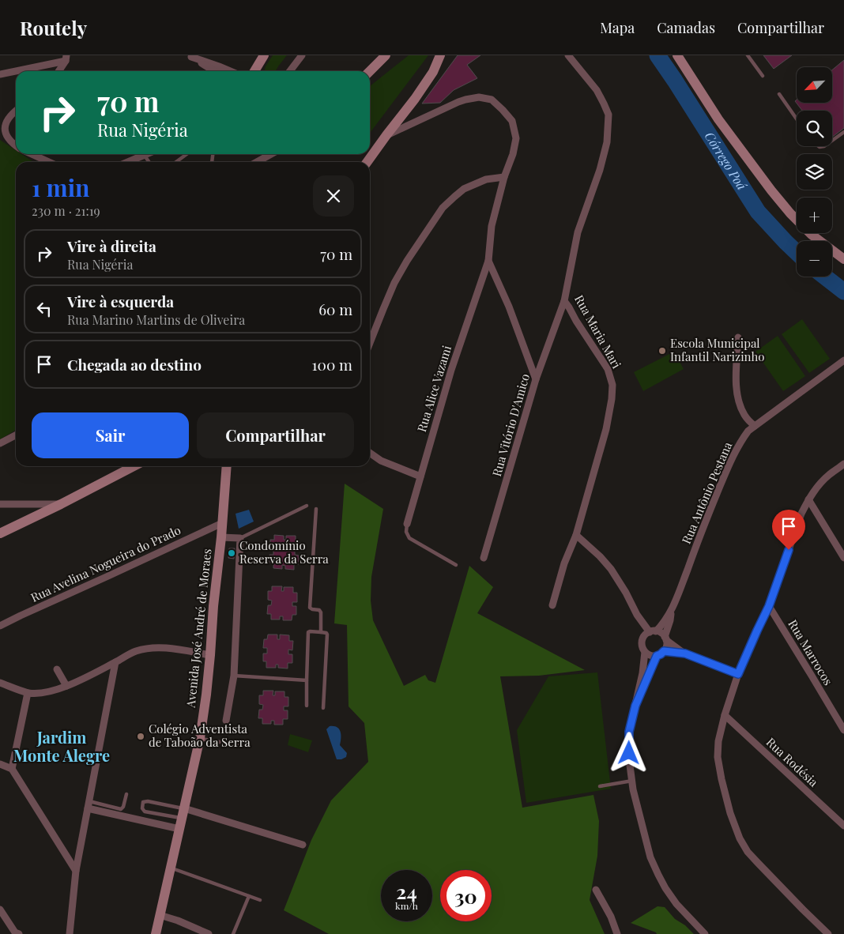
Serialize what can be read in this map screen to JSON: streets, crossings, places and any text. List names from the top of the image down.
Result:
{
  "streets": {
    "street": [
      "Rua Maria Mari",
      "Rua Alice Vazami",
      "Rua Vitório D'Amico",
      "Rua Antônio Pestana",
      "Rua Avelina Nogueira do Prado",
      "Avenida José André de Moraes",
      "Rua Marrocos",
      "Rua Rodésia"
    ]
  },
  "crossings": [
    ["Rua Maria Mari", "Rua Vitório D'Amico"],
    ["Rua Avelina Nogueira do Prado", "Avenida José André de Moraes"]
  ],
  "districts": ["Jardim Monte Alegre"],
  "water": ["Córrego Poá"],
  "places": ["Escola Municipal Infantil Narizinho", "Condomínio Reserva da Serra", "Colégio Adventista de Taboão da Serra"],
  "north": "bottom left",
  "page": {
    "header": "Routely",
    "nav": ["Mapa", "Camadas", "Compartilhar"],
    "map_buttons": ["+", "−"],
    "turn": ["70 m", "Rua Nigéria"],
    "heading": ["1 min", "230 m · 21:19"],
    "list": [
      {
        "name": "Vire à direita",
        "note": "Rua Nigéria",
        "value": "70 m"
      },
      {
        "name": "Vire à esquerda",
        "note": "Rua Marino Martins de Oliveira",
        "value": "60 m"
      },
      {
        "name": "Chegada ao destino",
        "value": "100 m"
      }
    ],
    "buttons": ["Sair", "Compartilhar"],
    "speed": "24 km/h",
    "limit": "30"
  }
}
